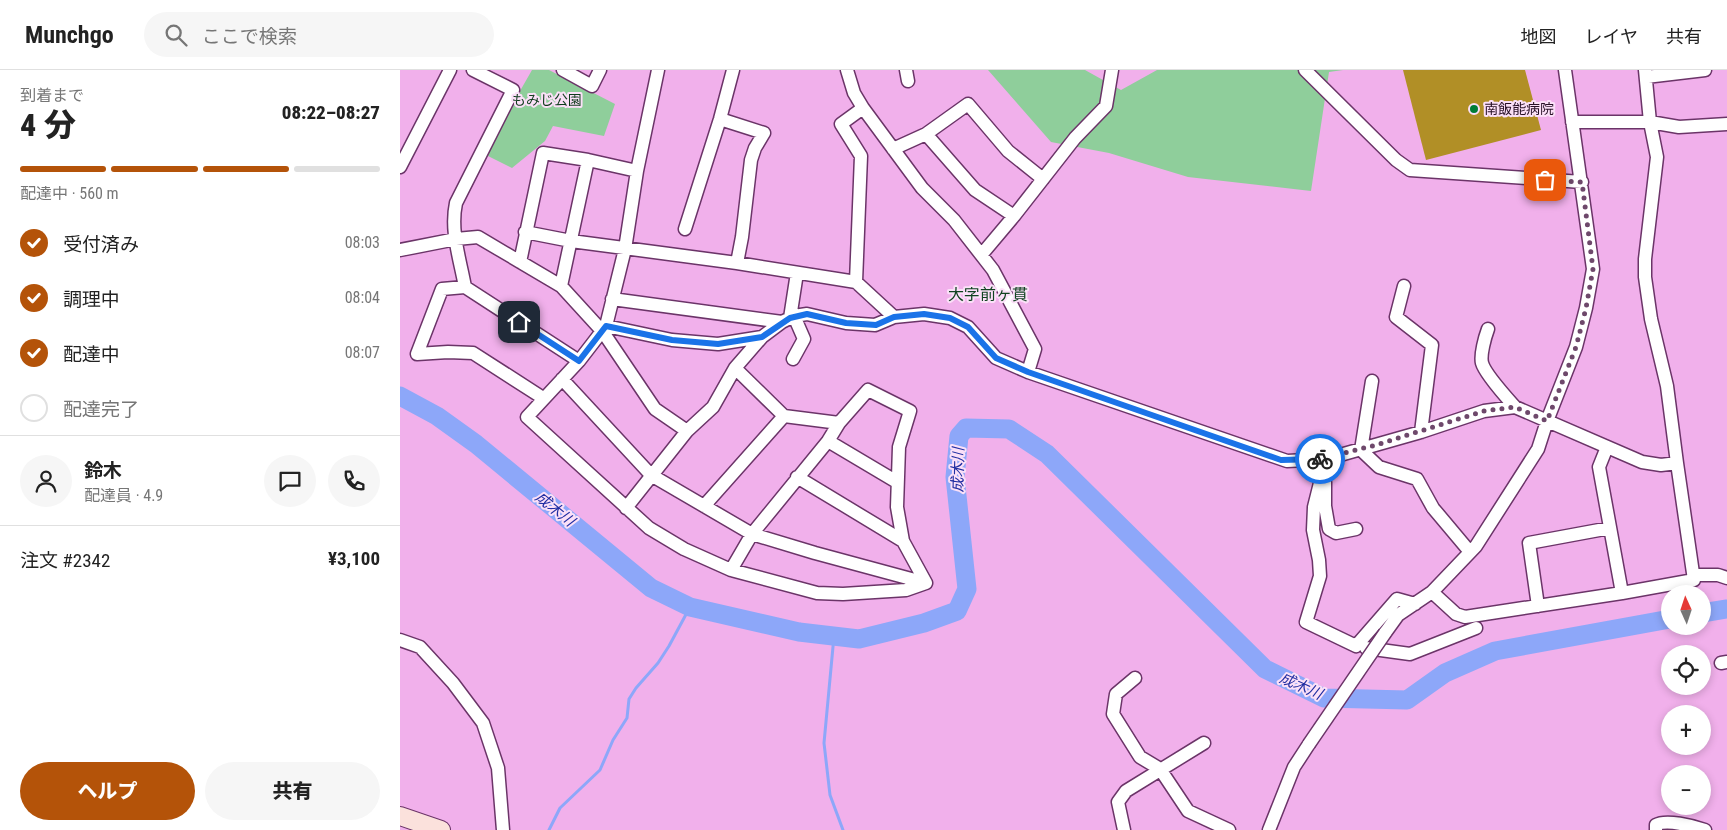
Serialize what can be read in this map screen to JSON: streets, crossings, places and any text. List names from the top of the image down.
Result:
{
  "districts": ["大字前ヶ貫"],
  "water": ["成木川"],
  "parks": ["もみじ公園"],
  "places": ["南飯能病院"],
  "north": "top",
  "page": {
    "header": "Munchgo",
    "search": "ここで検索",
    "nav": ["地図", "レイヤ", "共有"],
    "heading": ["4 分", "到着まで", "08:22–08:27"],
    "panel": [
      "鈴木",
      "配達員 · 4.9",
      "注文 #2342",
      "¥3,100"
    ],
    "bar": "配達中 · 560 m",
    "list": [
      ["受付済み", "08:03"],
      ["調理中", "08:04"],
      ["配達中", "08:07"],
      "配達完了"
    ],
    "map_buttons": ["+", "−"],
    "buttons": ["ヘルプ", "共有"]
  }
}
